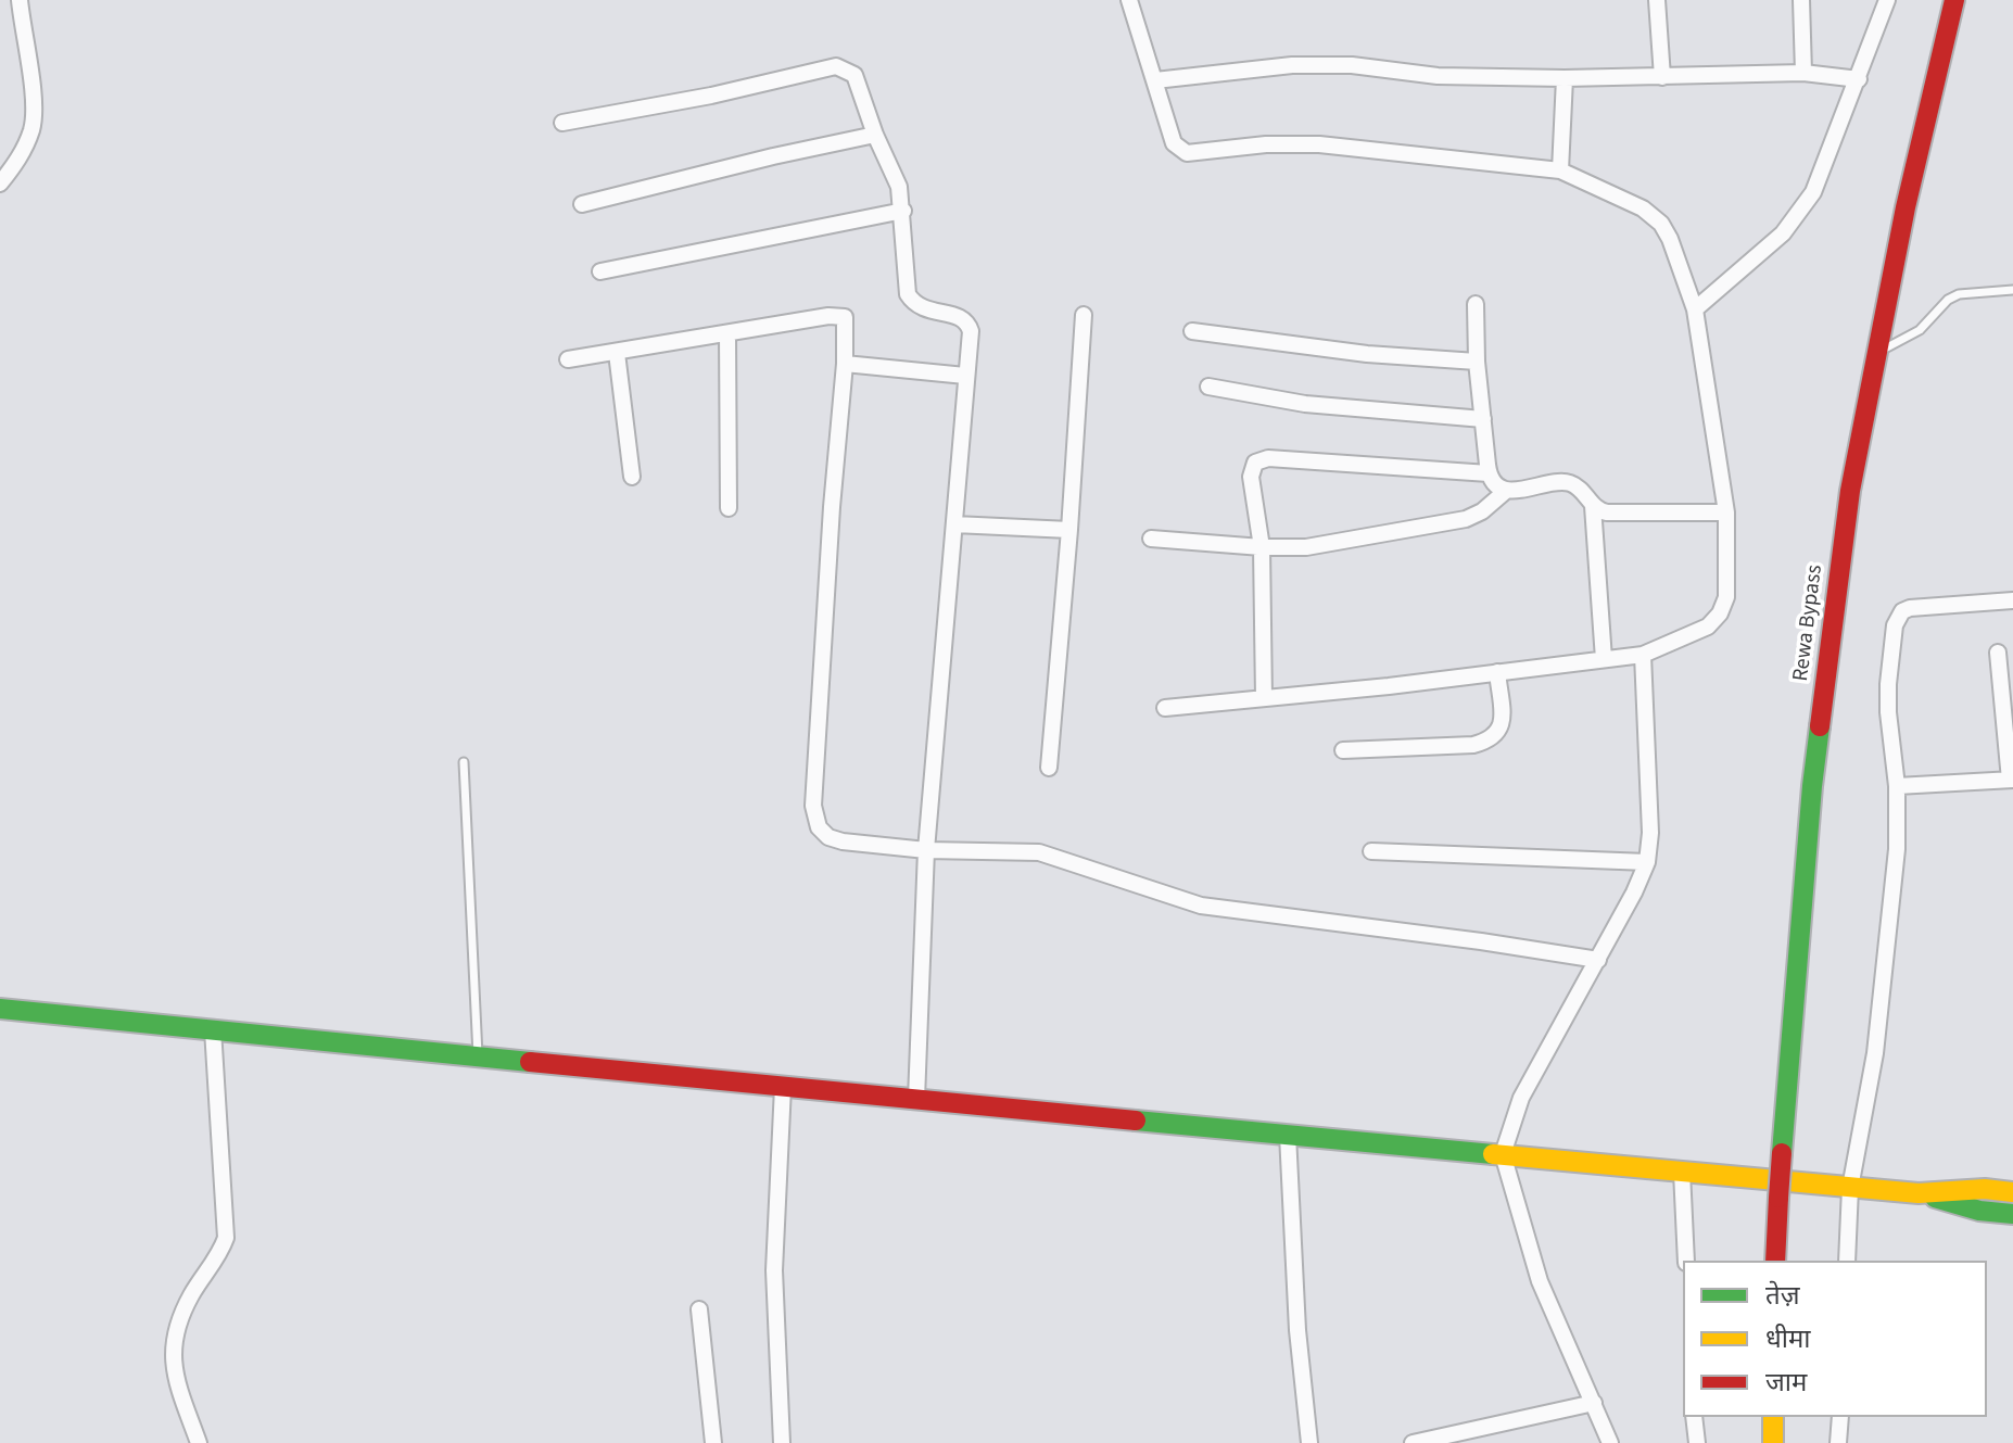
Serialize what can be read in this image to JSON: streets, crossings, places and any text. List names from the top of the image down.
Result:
{
  "streets": {
    "main road": ["Rewa Bypass"]
  },
  "legend": ["तेज़", "धीमा", "जाम"]
}
